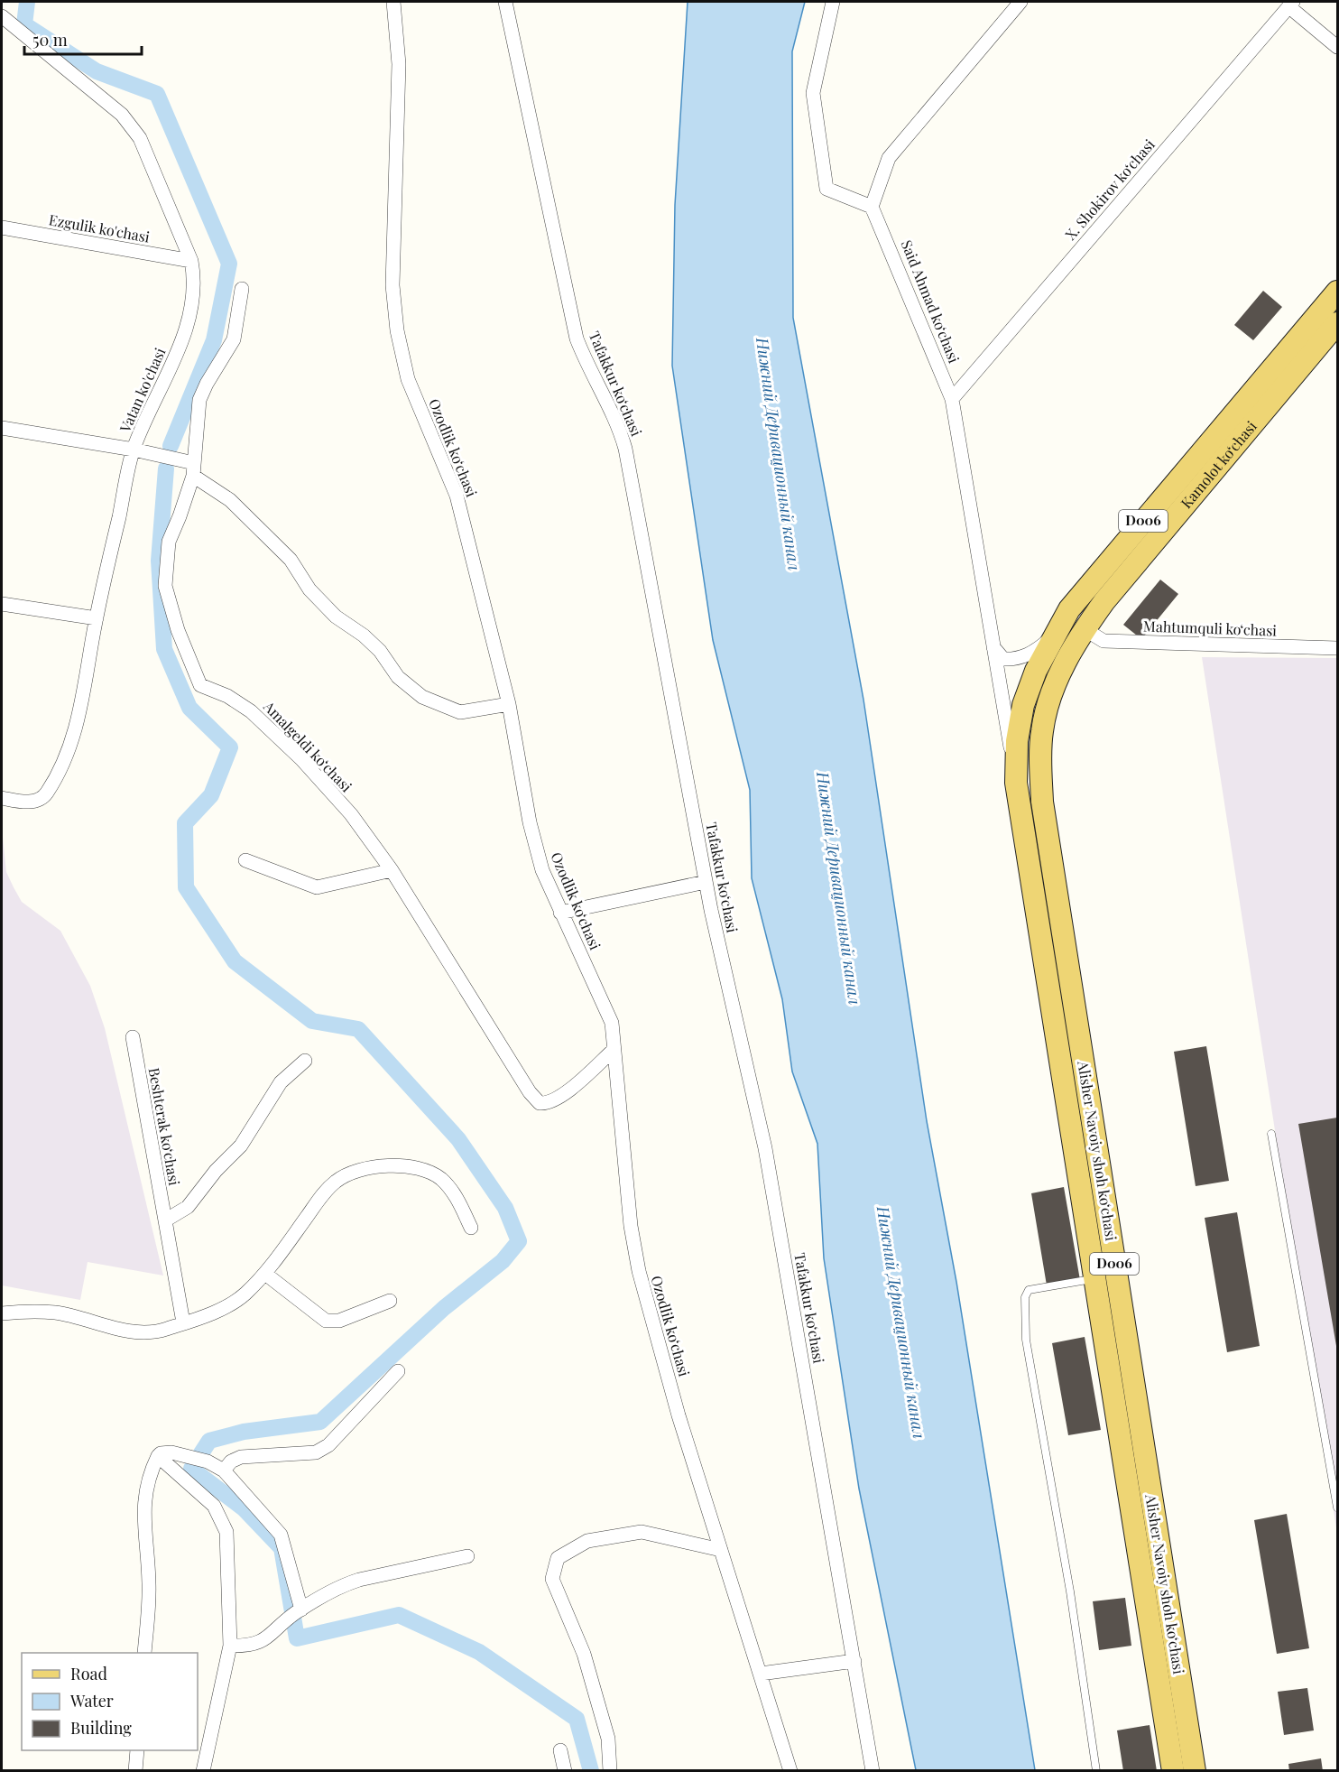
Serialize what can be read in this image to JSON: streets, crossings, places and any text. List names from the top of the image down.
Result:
{
  "streets": {
    "main road": ["Kamolot ko‘chasi", "D006", "Alisher Navoiy shoh koʻchasi"],
    "street": [
      "X. Shokirov ko‘chasi",
      "Ezgulik ko'chasi",
      "Said Ahmad ko‘chasi",
      "Tafakkur ko‘chasi",
      "Vatan ko'chasi",
      "Ozodlik ko‘chasi",
      "Mahtumquli ko‘chasi",
      "Amalgeldi ko‘chasi",
      "Beshterak ko‘chasi"
    ]
  },
  "crossings": [
    ["X. Shokirov ko‘chasi", "Said Ahmad ko‘chasi"],
    ["Ezgulik ko'chasi", "Vatan ko'chasi"],
    ["Said Ahmad ko‘chasi", "D006"],
    ["Said Ahmad ko‘chasi", "Alisher Navoiy shoh koʻchasi"],
    ["Ozodlik ko‘chasi", "Amalgeldi ko‘chasi"],
    ["Kamolot ko‘chasi", "Mahtumquli ko‘chasi"],
    ["Kamolot ko‘chasi", "Alisher Navoiy shoh koʻchasi"],
    ["D006", "Alisher Navoiy shoh koʻchasi"]
  ],
  "water": ["Нижний Деривационный канал"],
  "legend": ["Road", "Water", "Building"],
  "scale_bar": "50 m"
}
